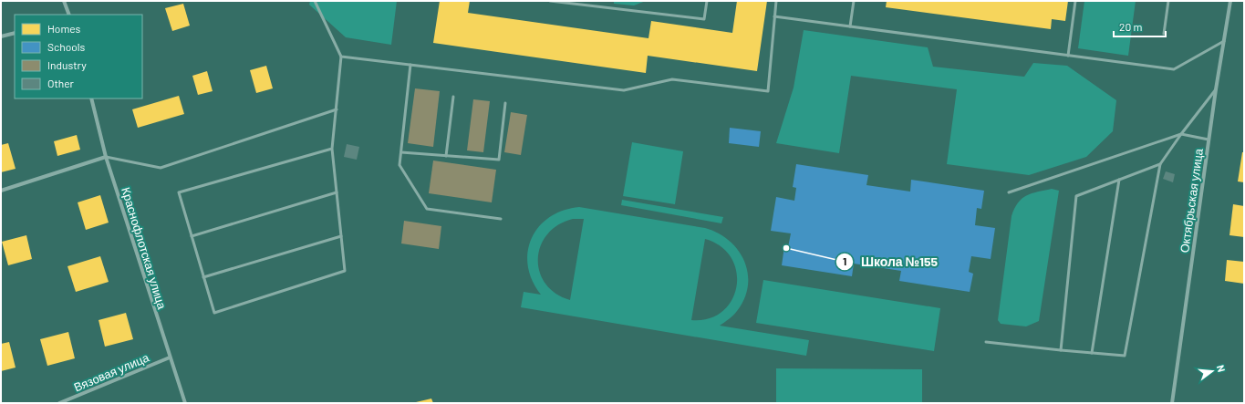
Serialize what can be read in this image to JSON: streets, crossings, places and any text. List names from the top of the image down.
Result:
{
  "streets": {
    "street": ["Октябрьская улица", "Краснофлотская улица", "Вязовая улица"]
  },
  "crossings": [
    ["Краснофлотская улица", "Вязовая улица"]
  ],
  "places": ["Школа №155"],
  "legend": [
    "Homes",
    "Schools",
    "Industry",
    "Other"
  ],
  "scale_bar": "20 m",
  "north": "right"
}
